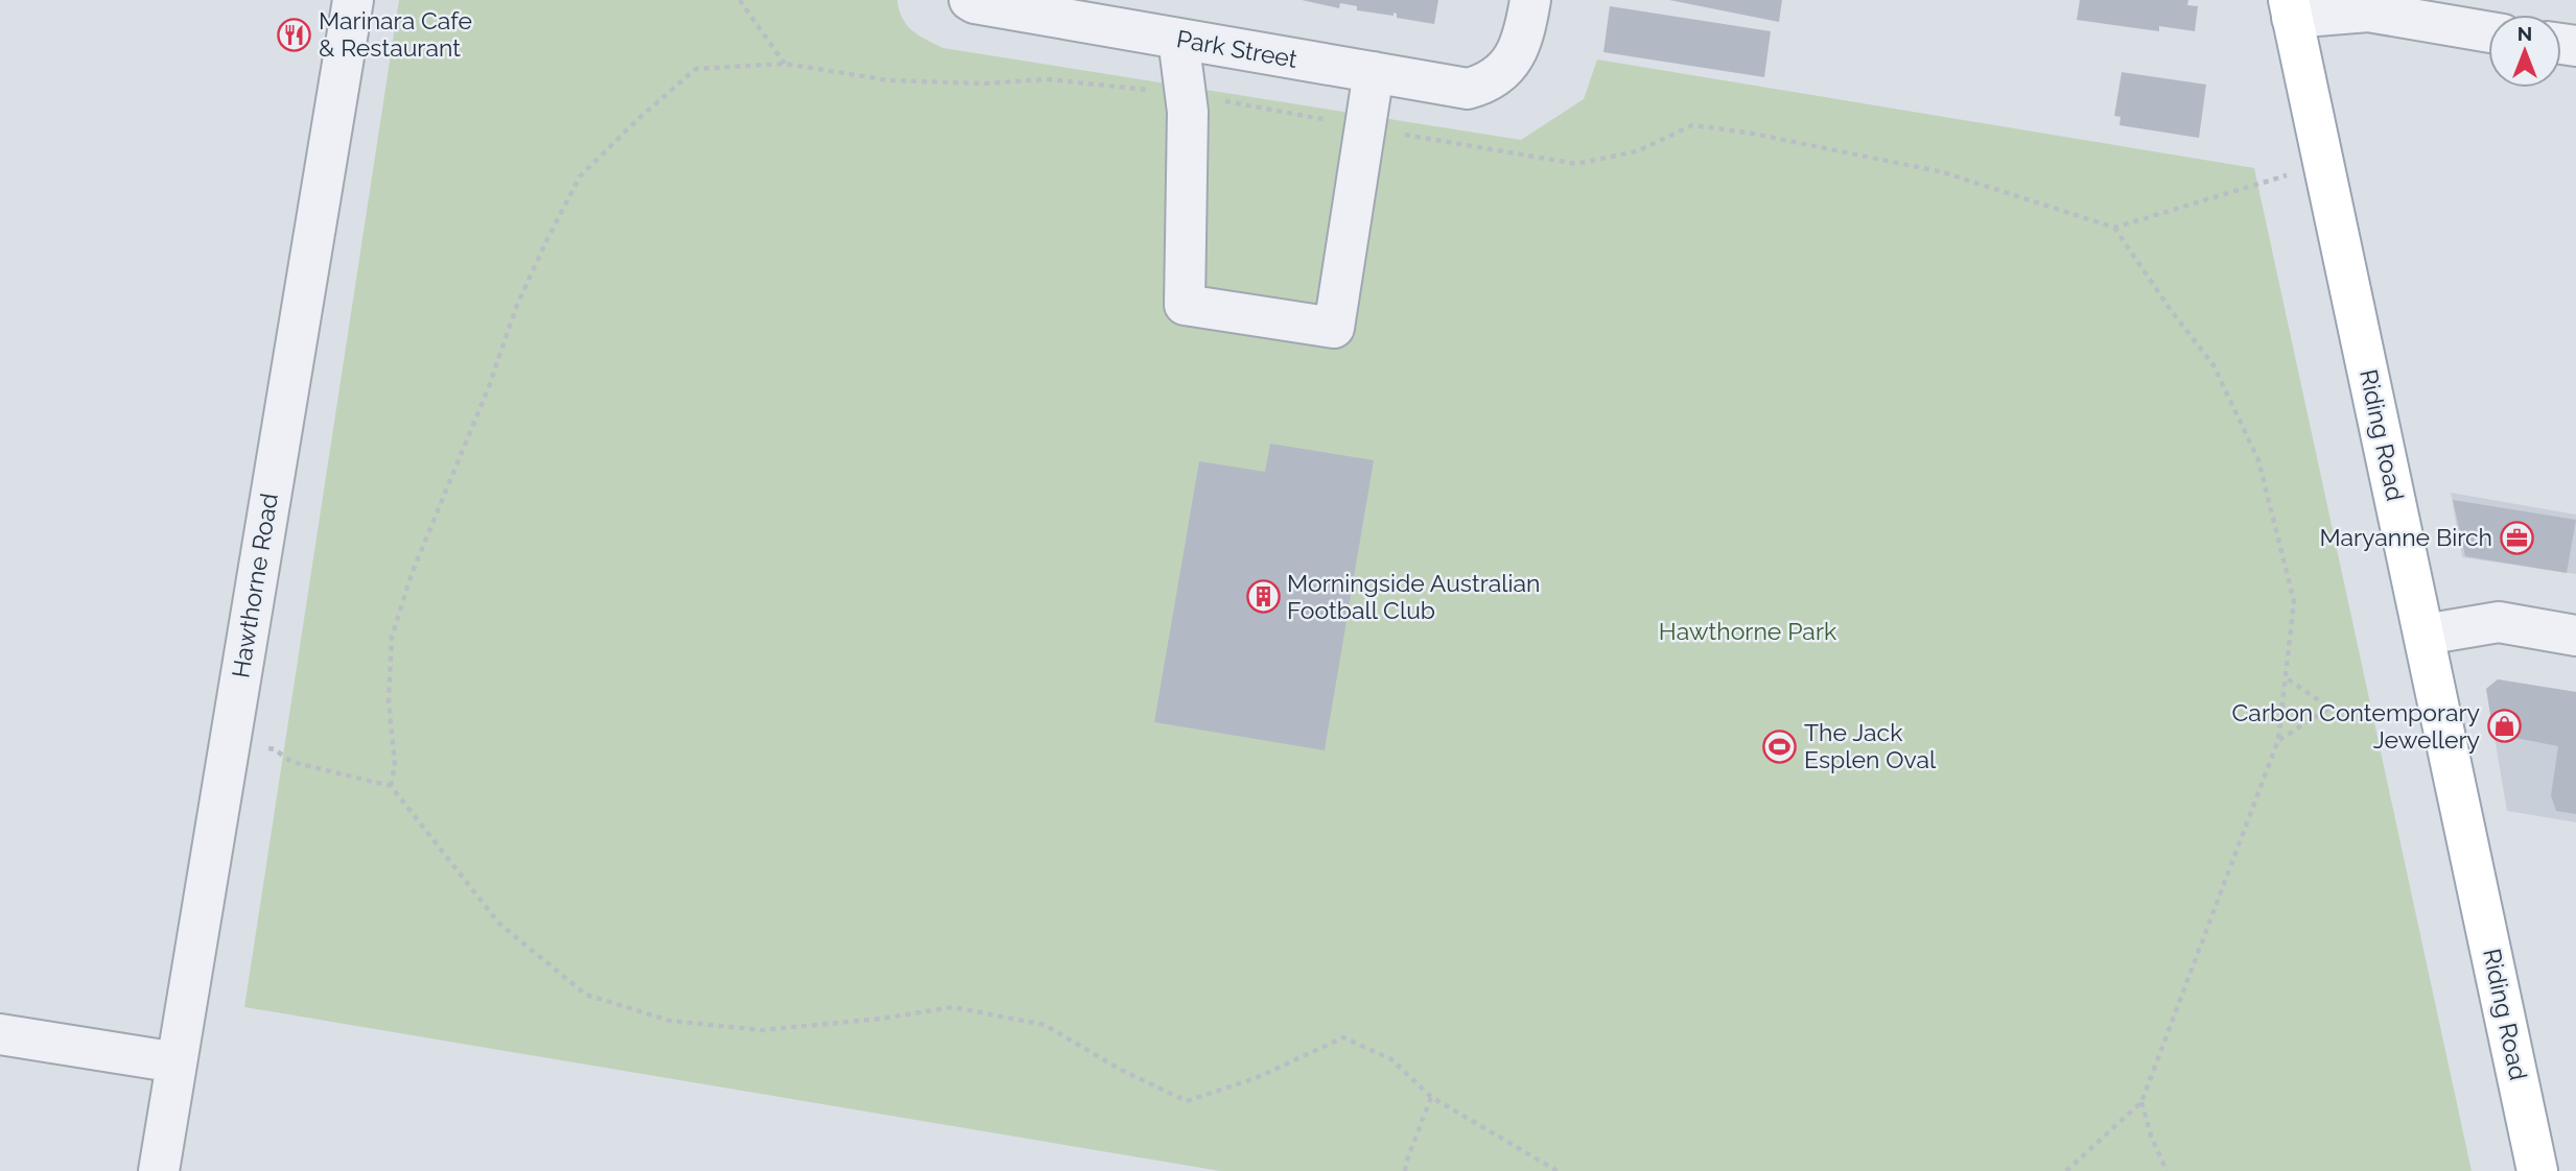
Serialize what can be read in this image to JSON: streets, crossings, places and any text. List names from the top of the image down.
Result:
{
  "streets": {
    "main road": ["Riding Road"],
    "street": ["Park Street", "Hawthorne Road"]
  },
  "parks": ["Hawthorne Park"],
  "places": {
    "restaurant": ["Marinara Cafe & Restaurant"],
    "office": ["Maryanne Birch"],
    "building": ["Morningside Australian Football Club"],
    "shop": ["Carbon Contemporary Jewellery"],
    "sports": ["The Jack Esplen Oval"]
  },
  "north": "top"
}
